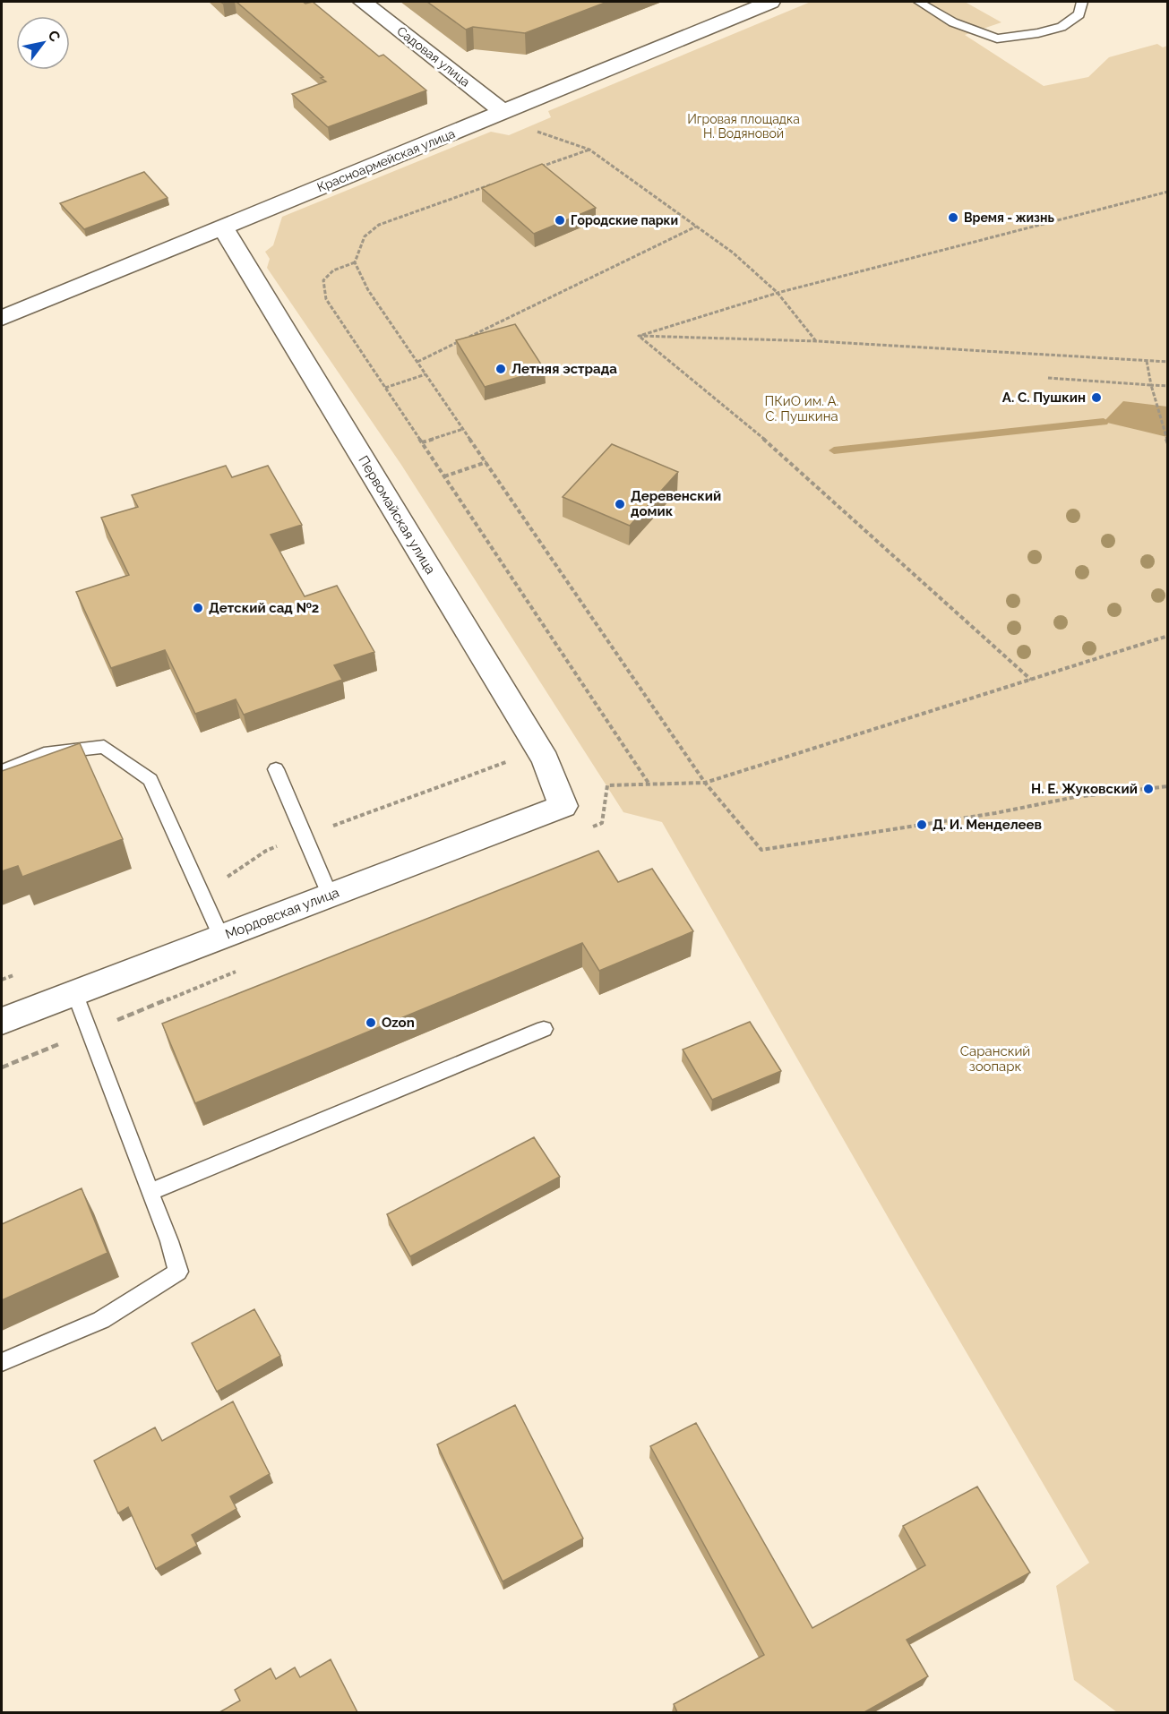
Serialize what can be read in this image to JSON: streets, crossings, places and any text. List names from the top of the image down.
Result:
{
  "streets": {
    "street": [
      "Садовая улица",
      "Красноармейская улица",
      "Первомайская улица",
      "Мордовская улица"
    ]
  },
  "crossings": [
    ["Садовая улица", "Красноармейская улица"],
    ["Красноармейская улица", "Первомайская улица"],
    ["Первомайская улица", "Мордовская улица"]
  ],
  "parks": ["Игровая площадка Н. Водяновой", "ПКиО им. А. С. Пушкина", "Саранский зоопарк"],
  "places": [
    "Время - жизнь",
    "Городские парки",
    "Летняя эстрада",
    "А. С. Пушкин",
    "Деревенский домик",
    "Детский сад №2",
    "Н. Е. Жуковский",
    "Д. И. Менделеев",
    "Ozon"
  ],
  "north": "top right"
}
